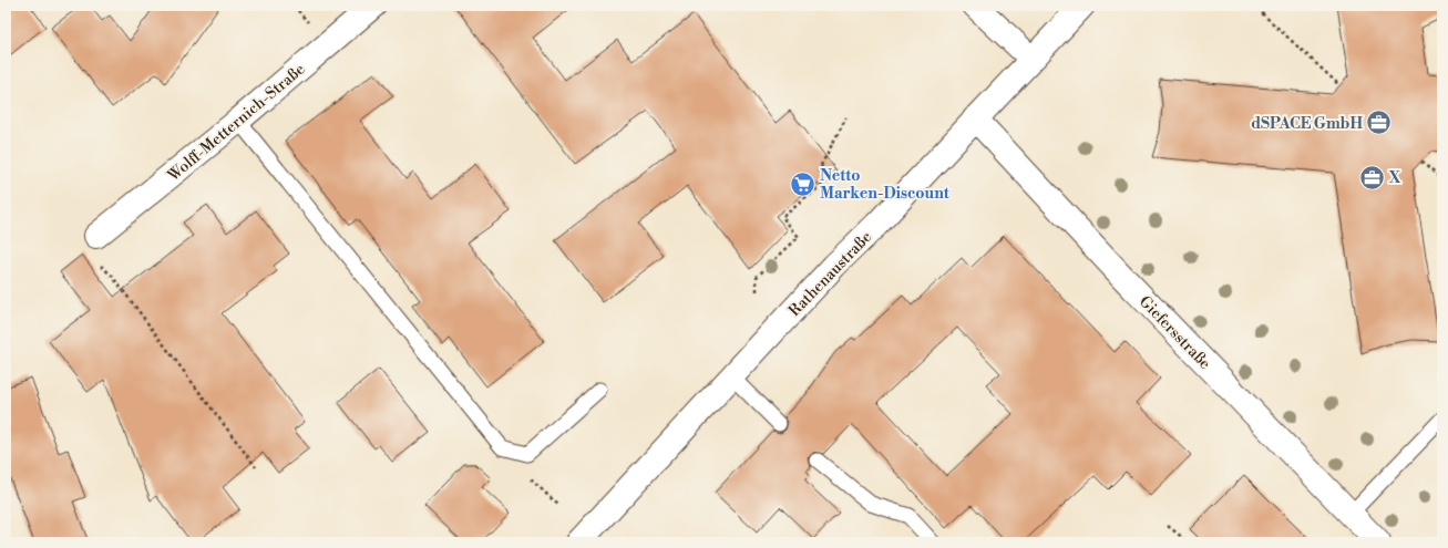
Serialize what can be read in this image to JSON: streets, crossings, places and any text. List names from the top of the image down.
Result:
{
  "streets": {
    "street": ["Wolff-Metternich-Straße", "Rathenaustraße", "Giefersstraße"]
  },
  "crossings": [
    ["Rathenaustraße", "Giefersstraße"]
  ],
  "places": {
    "office": ["dSPACE GmbH", "X"],
    "supermarket": ["Netto Marken-Discount"]
  }
}
